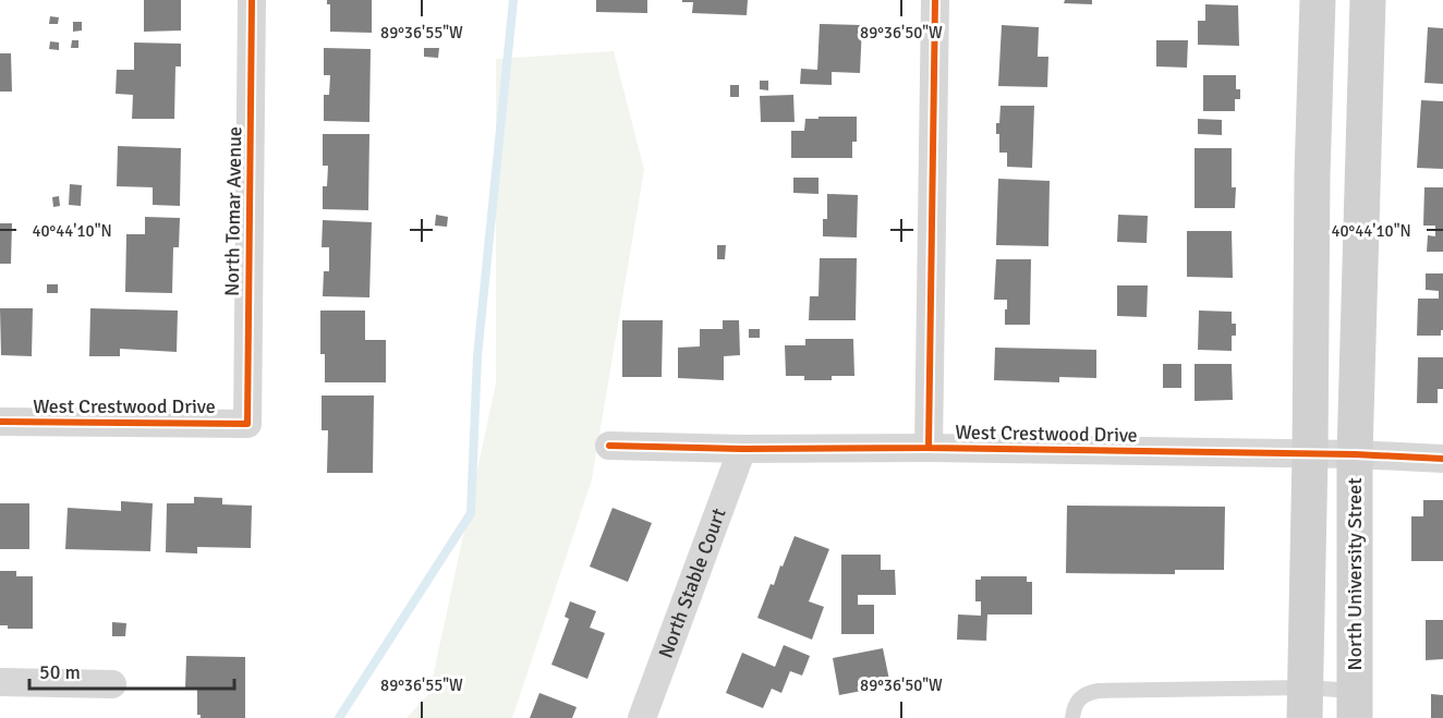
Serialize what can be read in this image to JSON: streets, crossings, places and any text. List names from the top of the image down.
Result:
{
  "streets": {
    "main road": ["North University Street"],
    "street": ["North Tomar Avenue", "West Crestwood Drive", "North Stable Court"]
  },
  "crossings": [
    ["North Tomar Avenue", "West Crestwood Drive"],
    ["West Crestwood Drive", "North University Street"],
    ["West Crestwood Drive", "North Stable Court"]
  ],
  "scale_bar": "50 m",
  "coordinates": ["89°36'55\"W", "89°36'50\"W", "40°44'10\"N"]
}
